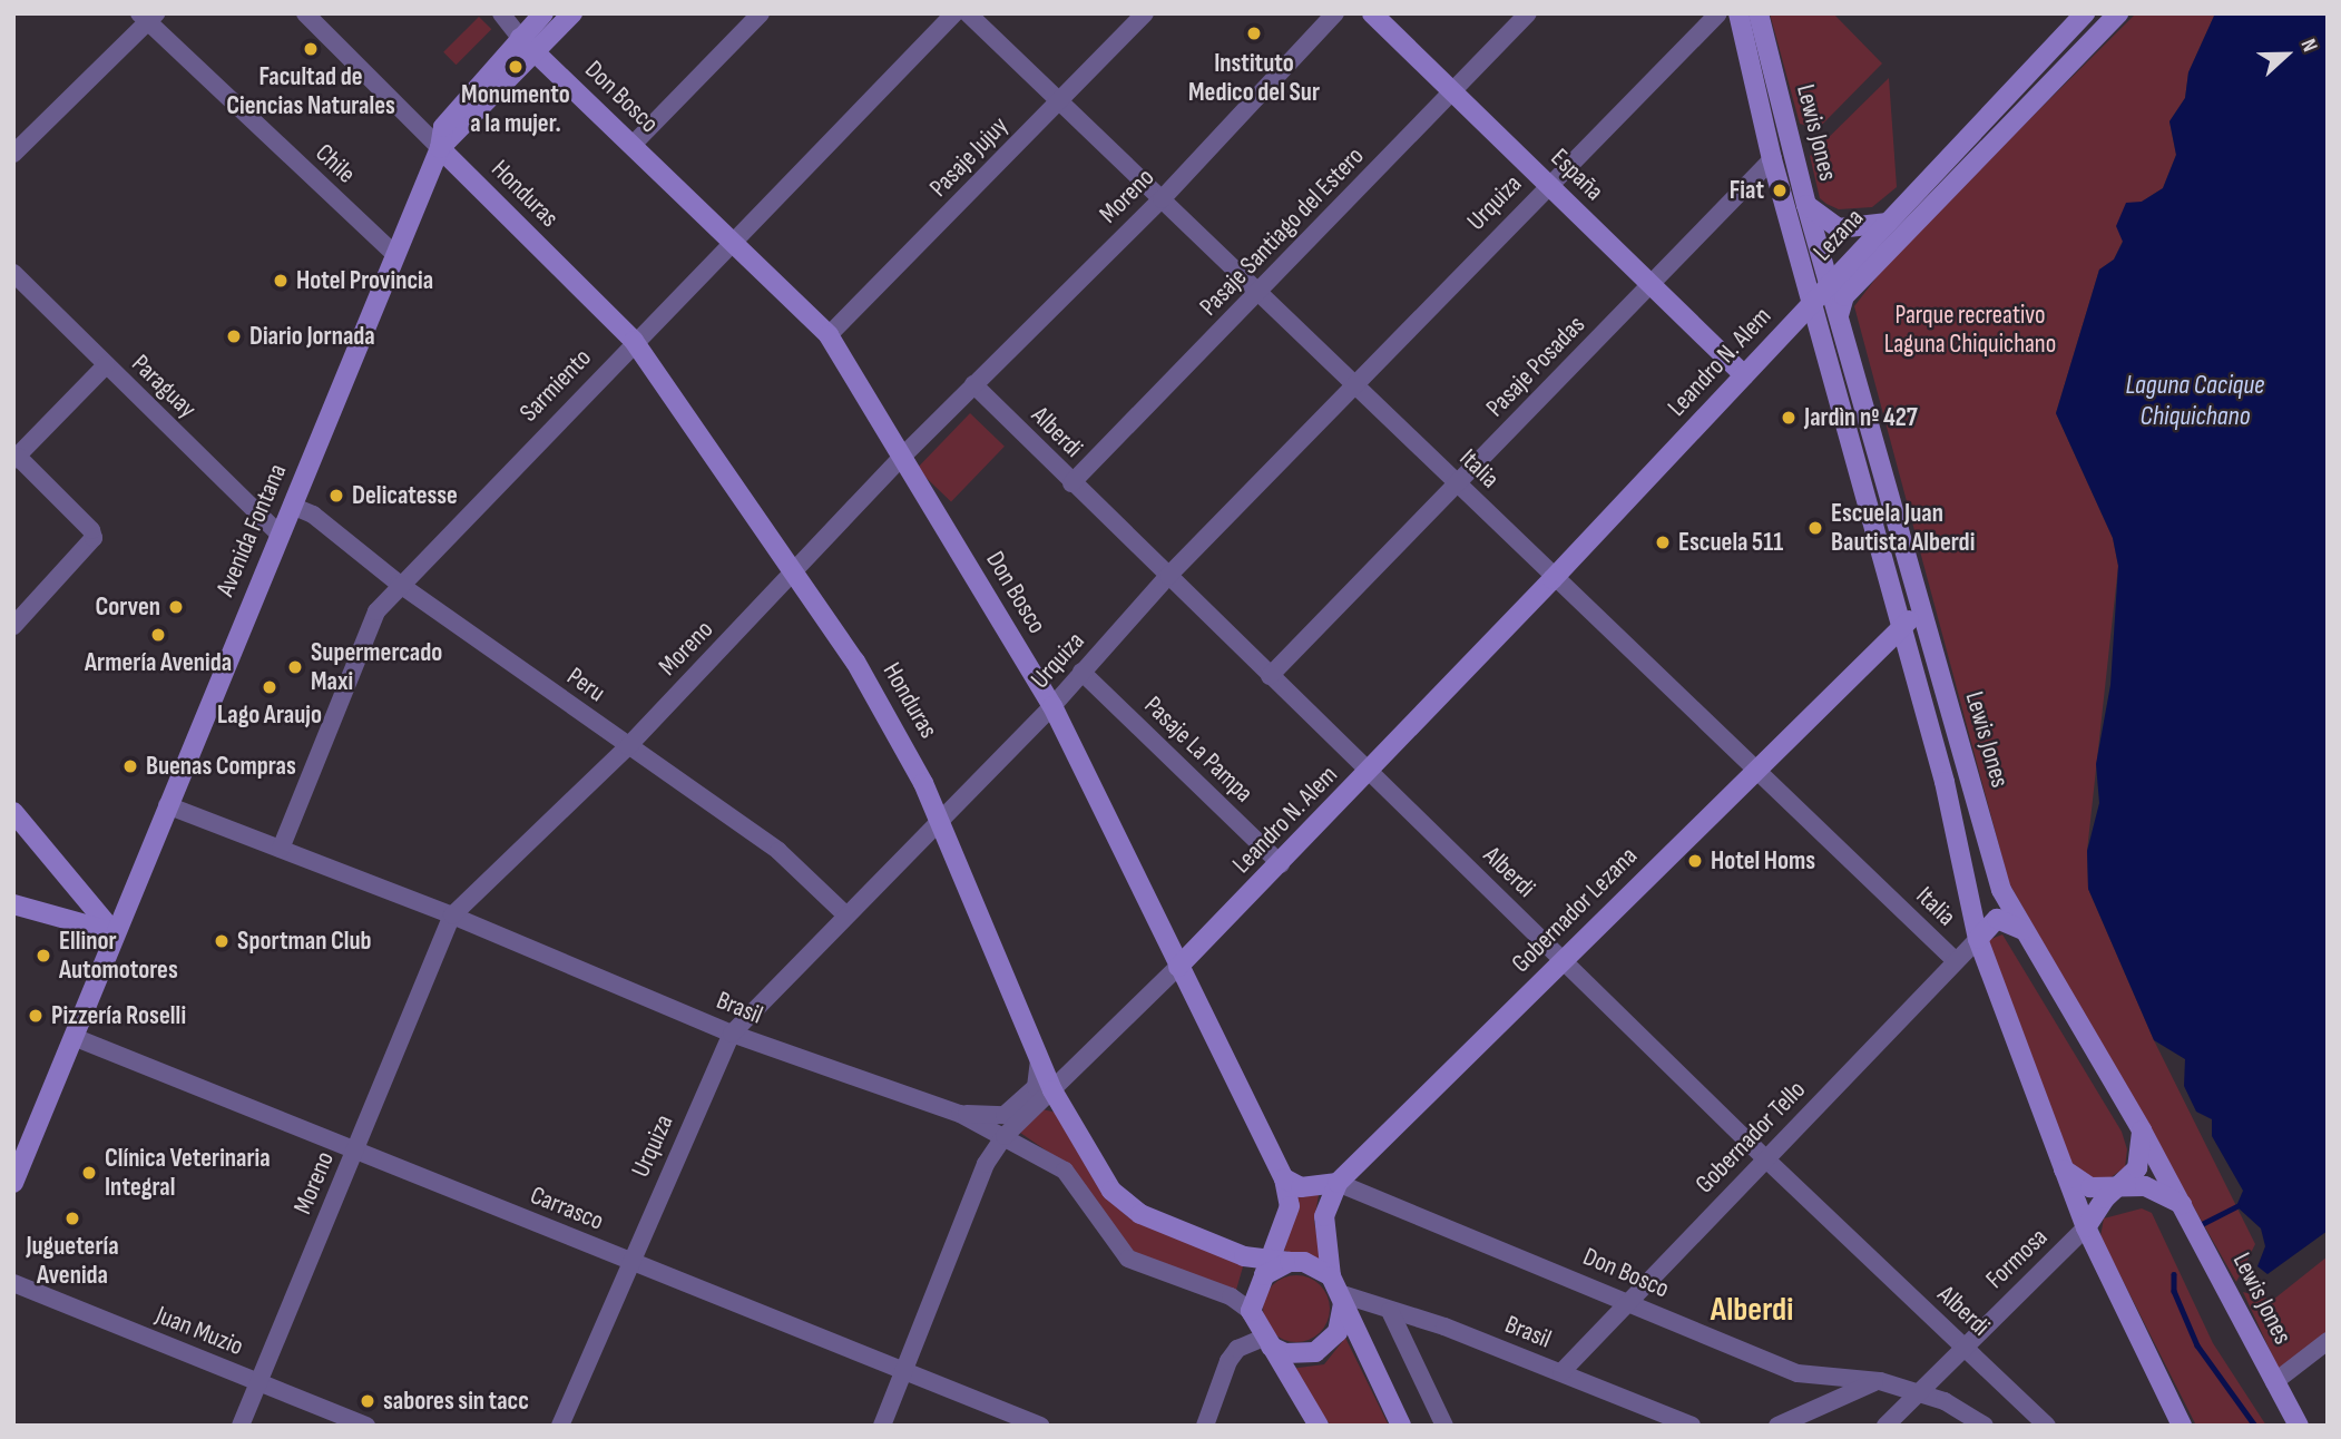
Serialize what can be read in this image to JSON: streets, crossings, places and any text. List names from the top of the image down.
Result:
{
  "streets": {
    "street": [
      "Don Bosco",
      "Lewis Jones",
      "Pasaje Jujuy",
      "Chile",
      "España",
      "Honduras",
      "Moreno",
      "Urquiza",
      "Pasaje Santiago del Estero",
      "Lezana",
      "Leandro N. Alem",
      "Pasaje Posadas",
      "Sarmiento",
      "Paraguay",
      "Alberdi",
      "Italia",
      "Avenida Fontana",
      "Peru",
      "Pasaje La Pampa",
      "Gobernador Lezana",
      "Brasil",
      "Gobernador Tello",
      "Carrasco",
      "Formosa",
      "Juan Muzio"
    ]
  },
  "crossings": [
    ["Don Bosco", "Pasaje Jujuy"],
    ["Don Bosco", "Honduras"],
    ["Don Bosco", "Moreno"],
    ["Don Bosco", "Urquiza"],
    ["Don Bosco", "Leandro N. Alem"],
    ["Don Bosco", "Sarmiento"],
    ["Don Bosco", "Avenida Fontana"],
    ["Don Bosco", "Gobernador Lezana"],
    ["Don Bosco", "Brasil"],
    ["Don Bosco", "Gobernador Tello"],
    ["Don Bosco", "Formosa"],
    ["Lewis Jones", "Lezana"],
    ["Lewis Jones", "Leandro N. Alem"],
    ["Lewis Jones", "Pasaje Posadas"],
    ["Lewis Jones", "Gobernador Lezana"],
    ["Lewis Jones", "Gobernador Tello"],
    ["Lewis Jones", "Formosa"],
    ["Pasaje Jujuy", "Italia"],
    ["Chile", "Avenida Fontana"],
    ["España", "Urquiza"],
    ["España", "Pasaje Santiago del Estero"],
    ["España", "Leandro N. Alem"],
    ["España", "Pasaje Posadas"],
    ["Honduras", "Moreno"],
    ["Honduras", "Urquiza"],
    ["Honduras", "Leandro N. Alem"],
    ["Honduras", "Sarmiento"],
    ["Honduras", "Avenida Fontana"],
    ["Honduras", "Gobernador Lezana"],
    ["Honduras", "Brasil"],
    ["Moreno", "Alberdi"],
    ["Moreno", "Italia"],
    ["Moreno", "Peru"],
    ["Moreno", "Brasil"],
    ["Moreno", "Carrasco"],
    ["Moreno", "Juan Muzio"],
    ["Urquiza", "Alberdi"],
    ["Urquiza", "Italia"],
    ["Urquiza", "Peru"],
    ["Urquiza", "Pasaje La Pampa"],
    ["Urquiza", "Brasil"],
    ["Urquiza", "Carrasco"],
    ["Pasaje Santiago del Estero", "Alberdi"],
    ["Pasaje Santiago del Estero", "Italia"],
    ["Lezana", "Leandro N. Alem"],
    ["Leandro N. Alem", "Alberdi"],
    ["Leandro N. Alem", "Italia"],
    ["Leandro N. Alem", "Pasaje La Pampa"],
    ["Leandro N. Alem", "Brasil"],
    ["Leandro N. Alem", "Carrasco"],
    ["Pasaje Posadas", "Alberdi"],
    ["Pasaje Posadas", "Italia"],
    ["Sarmiento", "Peru"],
    ["Sarmiento", "Brasil"],
    ["Paraguay", "Avenida Fontana"],
    ["Alberdi", "Gobernador Lezana"],
    ["Alberdi", "Gobernador Tello"],
    ["Alberdi", "Formosa"],
    ["Italia", "Gobernador Lezana"],
    ["Italia", "Gobernador Tello"],
    ["Avenida Fontana", "Peru"],
    ["Avenida Fontana", "Brasil"],
    ["Avenida Fontana", "Carrasco"],
    ["Gobernador Lezana", "Brasil"],
    ["Brasil", "Gobernador Tello"]
  ],
  "districts": ["Alberdi"],
  "water": ["Laguna Cacique Chiquichano"],
  "parks": ["Parque recreativo Laguna Chiquichano"],
  "places": [
    "Instituto Medico del Sur",
    "Facultad de Ciencias Naturales",
    "Monumento a la mujer.",
    "Fiat",
    "Hotel Provincia",
    "Diario Jornada",
    "Jardìn nº 427",
    "Delicatesse",
    "Escuela Juan Bautista Alberdi",
    "Escuela 511",
    "Corven",
    "Armería Avenida",
    "Supermercado Maxi",
    "Lago Araujo",
    "Buenas Compras",
    "Hotel Homs",
    "Sportman Club",
    "Ellinor Automotores",
    "Pizzería Roselli",
    "Clínica Veterinaria Integral",
    "Juguetería Avenida",
    "sabores sin tacc"
  ],
  "north": "right"
}
